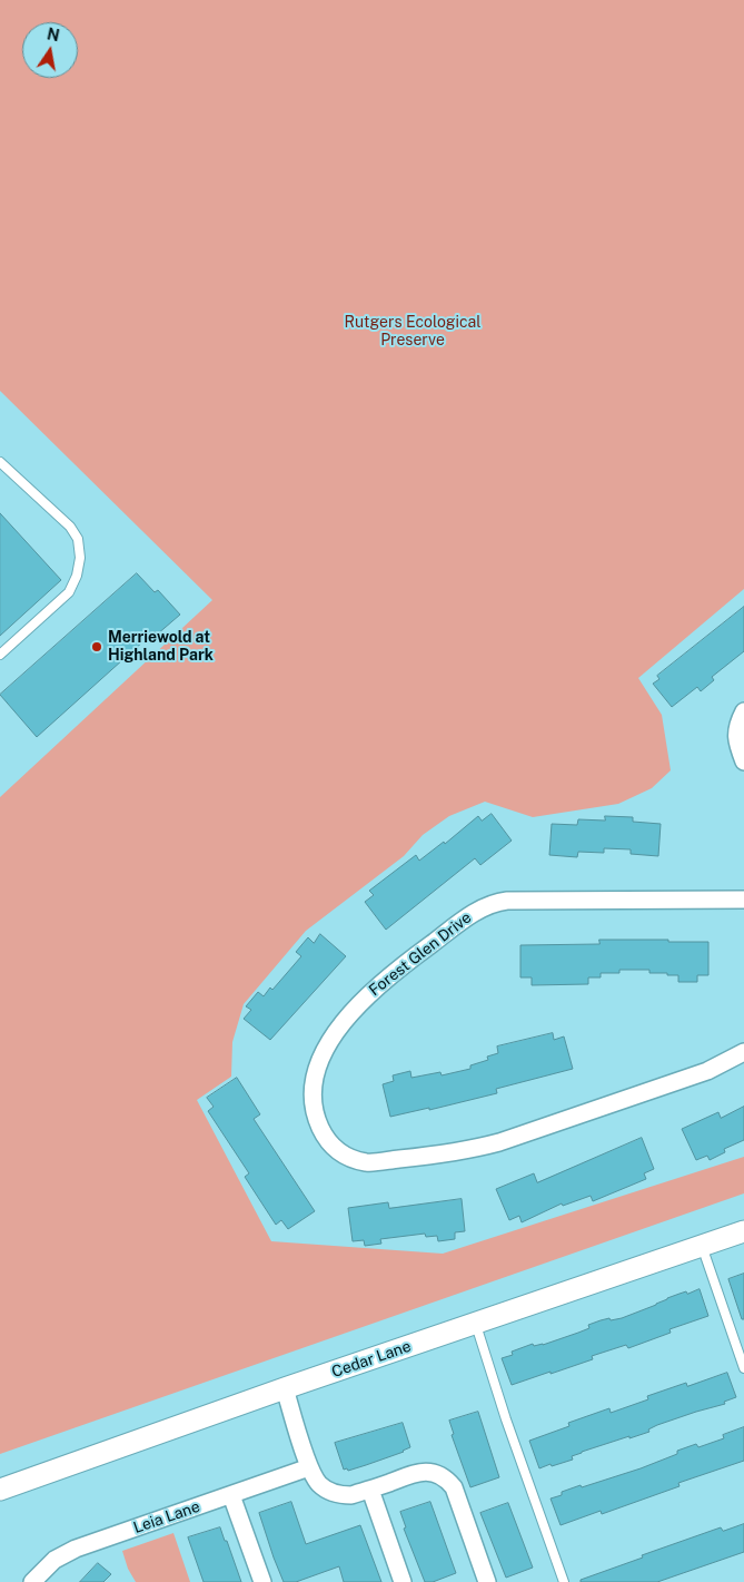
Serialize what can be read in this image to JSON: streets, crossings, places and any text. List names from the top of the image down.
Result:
{
  "streets": {
    "street": ["Forest Glen Drive", "Cedar Lane", "Leia Lane"]
  },
  "parks": ["Rutgers Ecological Preserve"],
  "places": ["Merriewold at Highland Park"],
  "north": "top"
}
